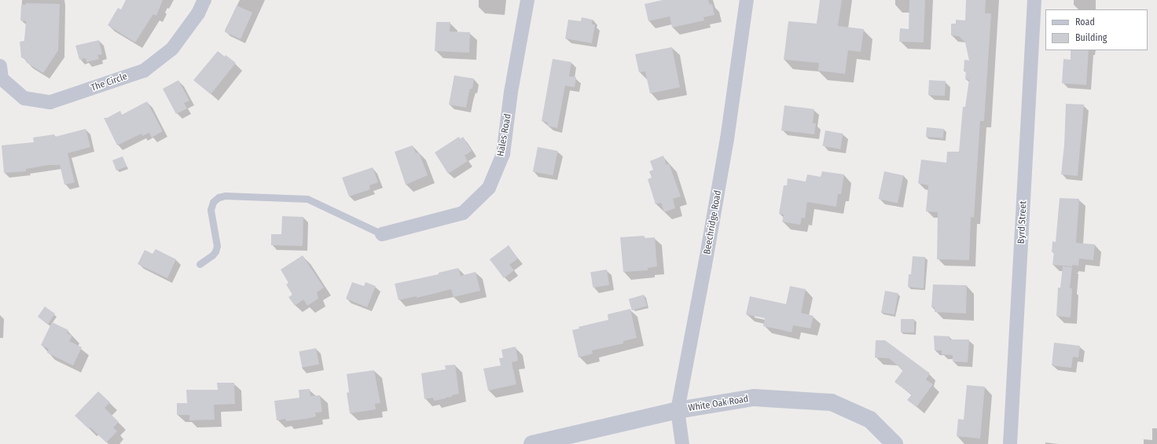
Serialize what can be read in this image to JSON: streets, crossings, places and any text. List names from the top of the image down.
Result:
{
  "streets": {
    "street": [
      "The Circle",
      "Hales Road",
      "Beechridge Road",
      "Byrd Street",
      "White Oak Road"
    ]
  },
  "crossings": [
    ["Beechridge Road", "White Oak Road"]
  ],
  "legend": ["Road", "Building"]
}
